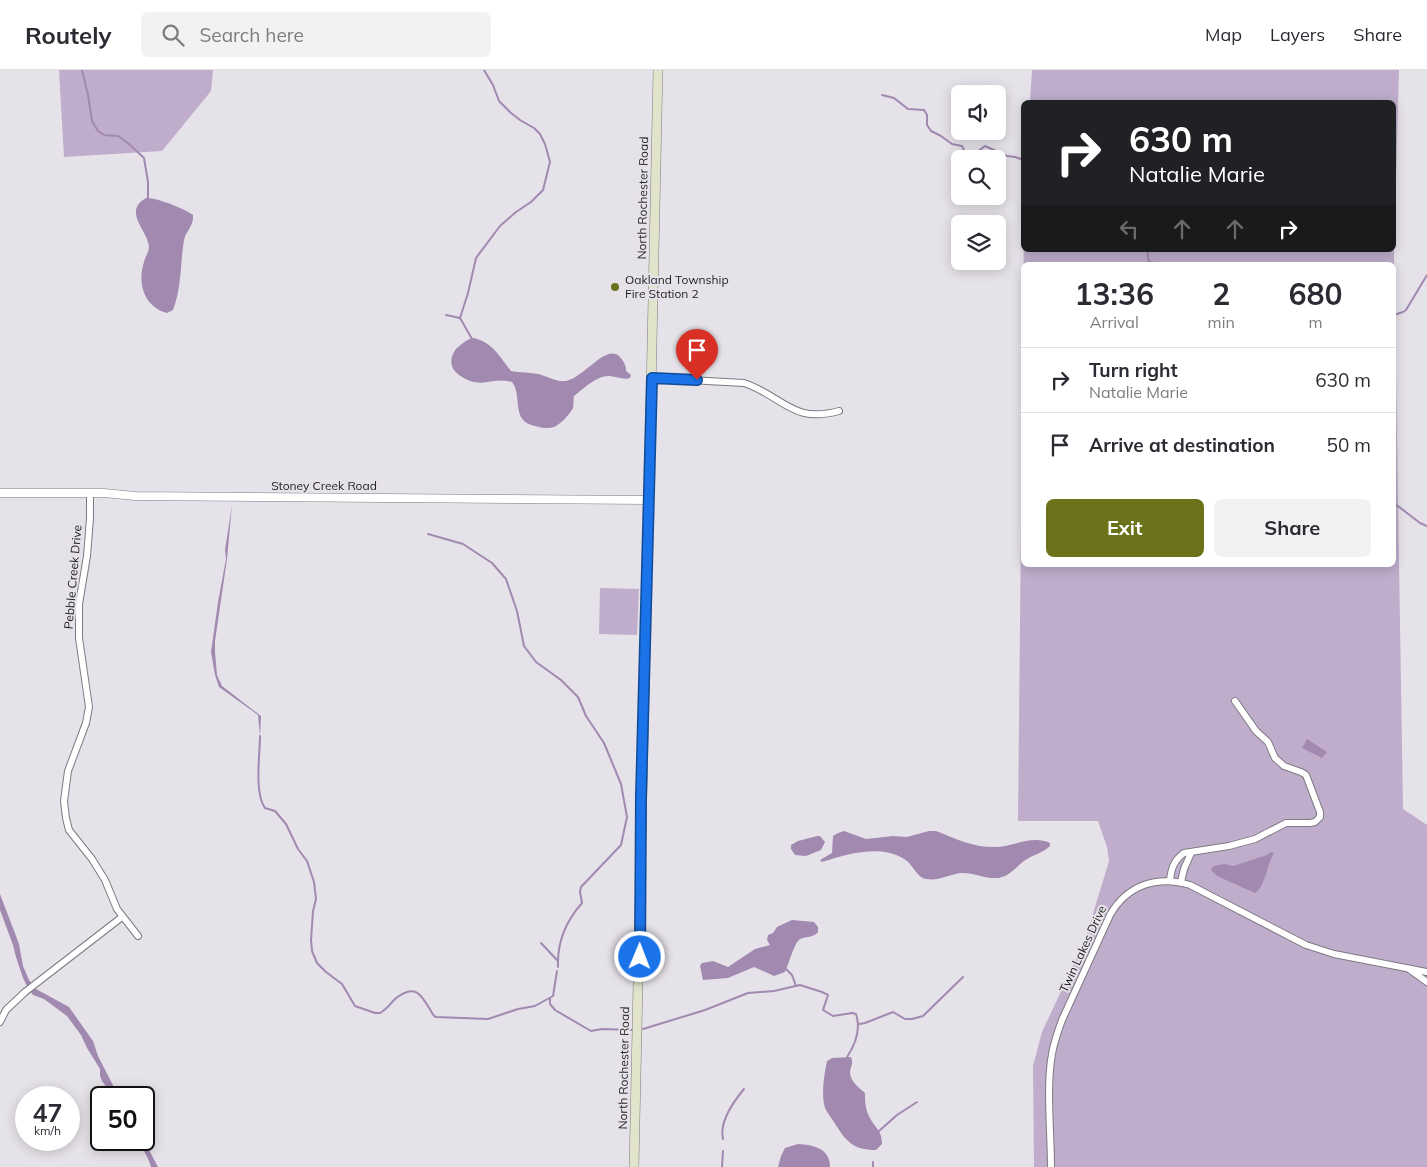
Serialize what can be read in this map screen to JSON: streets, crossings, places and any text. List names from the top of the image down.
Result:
{
  "streets": {
    "main road": ["North Rochester Road"],
    "street": ["Stoney Creek Road", "Pebble Creek Drive", "Twin Lakes Drive"]
  },
  "crossings": [
    ["North Rochester Road", "Stoney Creek Road"],
    ["Stoney Creek Road", "Pebble Creek Drive"]
  ],
  "places": ["Oakland Township Fire Station 2"],
  "page": {
    "header": "Routely",
    "search": "Search here",
    "nav": ["Map", "Layers", "Share"],
    "turn": ["630 m", "Natalie Marie"],
    "eta": [
      "13:36",
      "Arrival",
      "2",
      "min",
      "680",
      "m"
    ],
    "list": [
      {
        "name": "Turn right",
        "note": "Natalie Marie",
        "value": "630 m"
      },
      {
        "name": "Arrive at destination",
        "value": "50 m"
      }
    ],
    "buttons": ["Exit", "Share"],
    "speed": "47 km/h",
    "limit": "50"
  }
}
